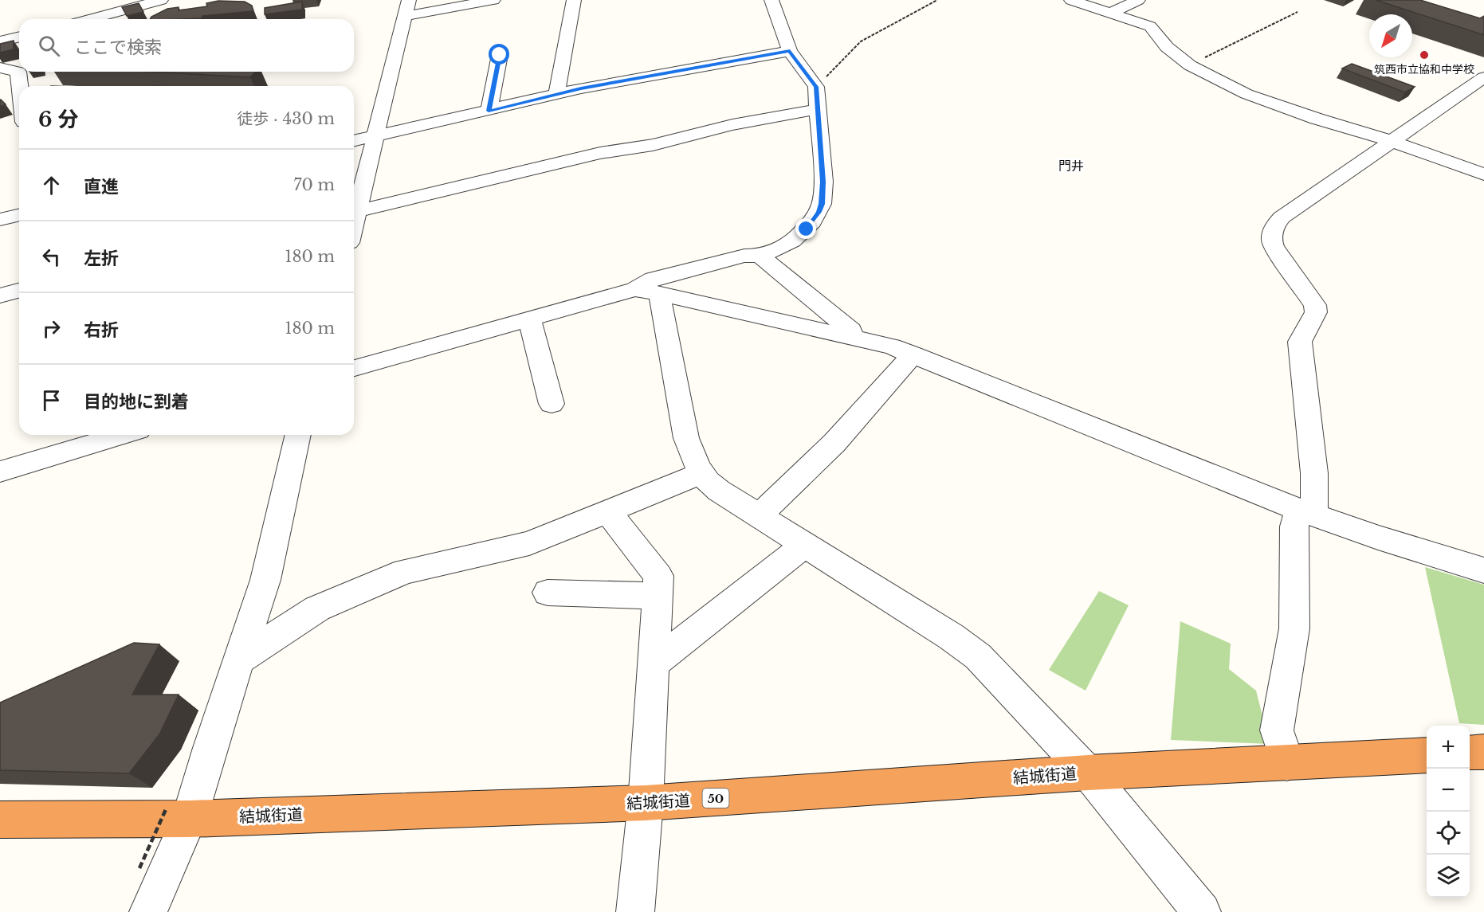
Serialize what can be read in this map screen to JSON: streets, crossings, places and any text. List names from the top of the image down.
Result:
{
  "streets": {
    "highway": ["結城街道", "50"]
  },
  "districts": ["門井"],
  "places": ["筑西市立協和中学校"],
  "north": "bottom left",
  "page": {
    "search": "ここで検索",
    "heading": ["6 分", "徒歩 · 430 m"],
    "list": [
      ["直進", "70 m"],
      ["左折", "180 m"],
      ["右折", "180 m"],
      "目的地に到着"
    ],
    "map_buttons": ["+", "−"]
  }
}
